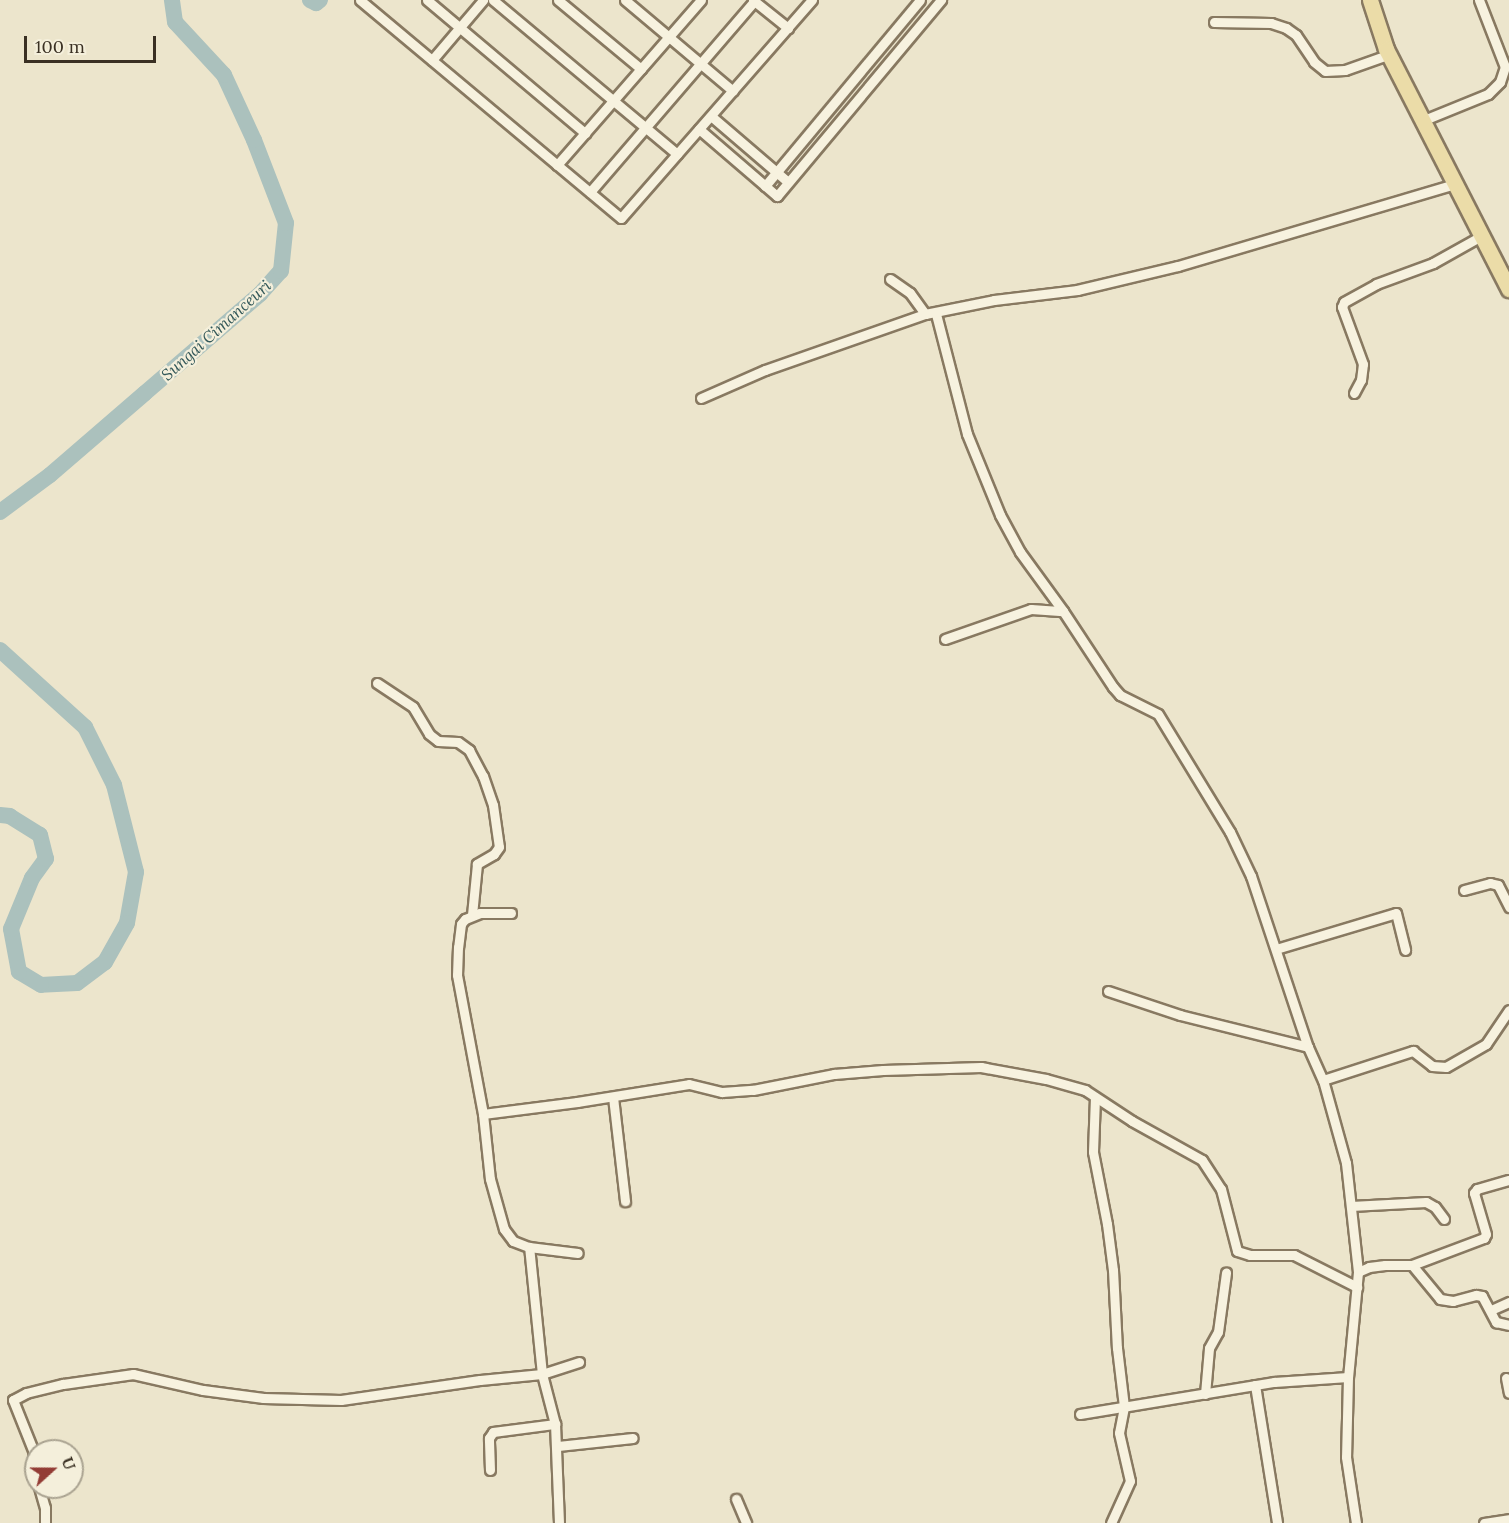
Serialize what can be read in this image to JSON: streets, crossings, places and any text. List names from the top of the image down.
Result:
{
  "water": ["Sungai Cimanceuri"],
  "scale_bar": "100 m",
  "north": "right"
}
